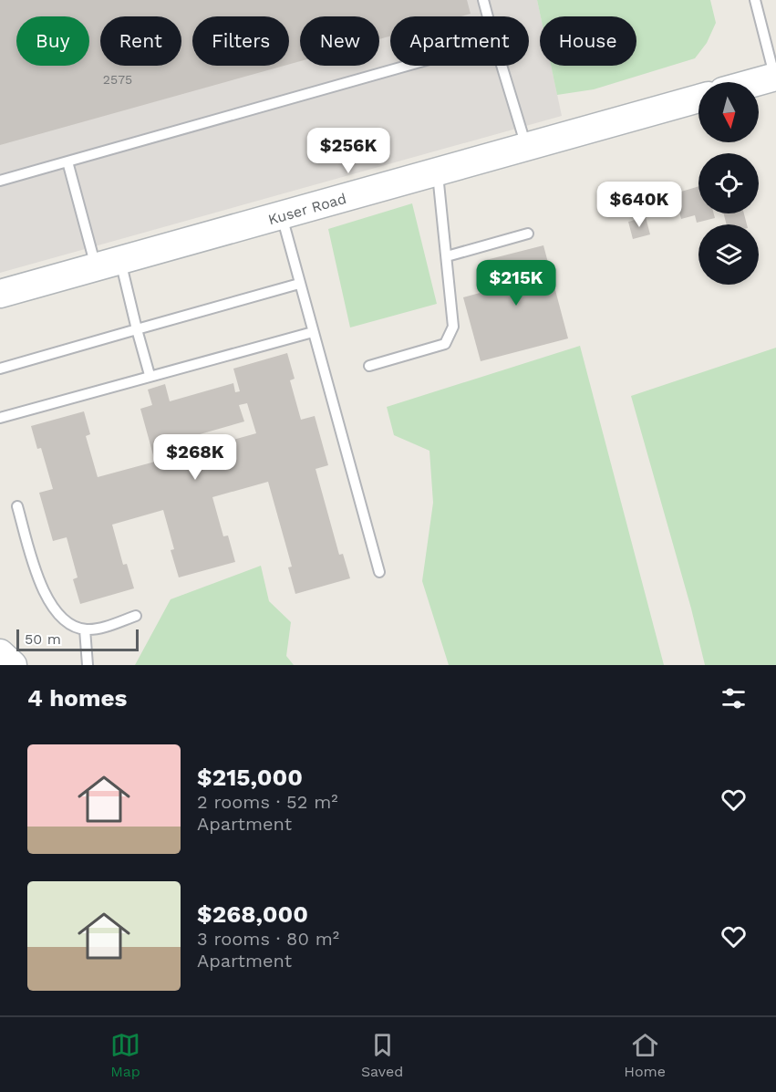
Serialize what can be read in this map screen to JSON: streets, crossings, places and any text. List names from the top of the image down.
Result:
{
  "streets": {
    "street": ["Kuser Road"]
  },
  "house_numbers": ["2575"],
  "scale_bar": "50 m",
  "north": "bottom",
  "page": {
    "chip": [
      "Buy",
      "Rent",
      "Filters",
      "New",
      "Apartment",
      "House"
    ],
    "price": [
      "$256K",
      "$640K",
      "$215K",
      "$268K"
    ],
    "scale": "50 m",
    "heading": "4 homes",
    "list": [
      {
        "name": "$215,000",
        "note": "2 rooms · 52 m² · Apartment"
      },
      {
        "name": "$268,000",
        "note": "3 rooms · 80 m² · Apartment"
      }
    ],
    "tabs": ["Map", "Saved", "Home"]
  }
}
